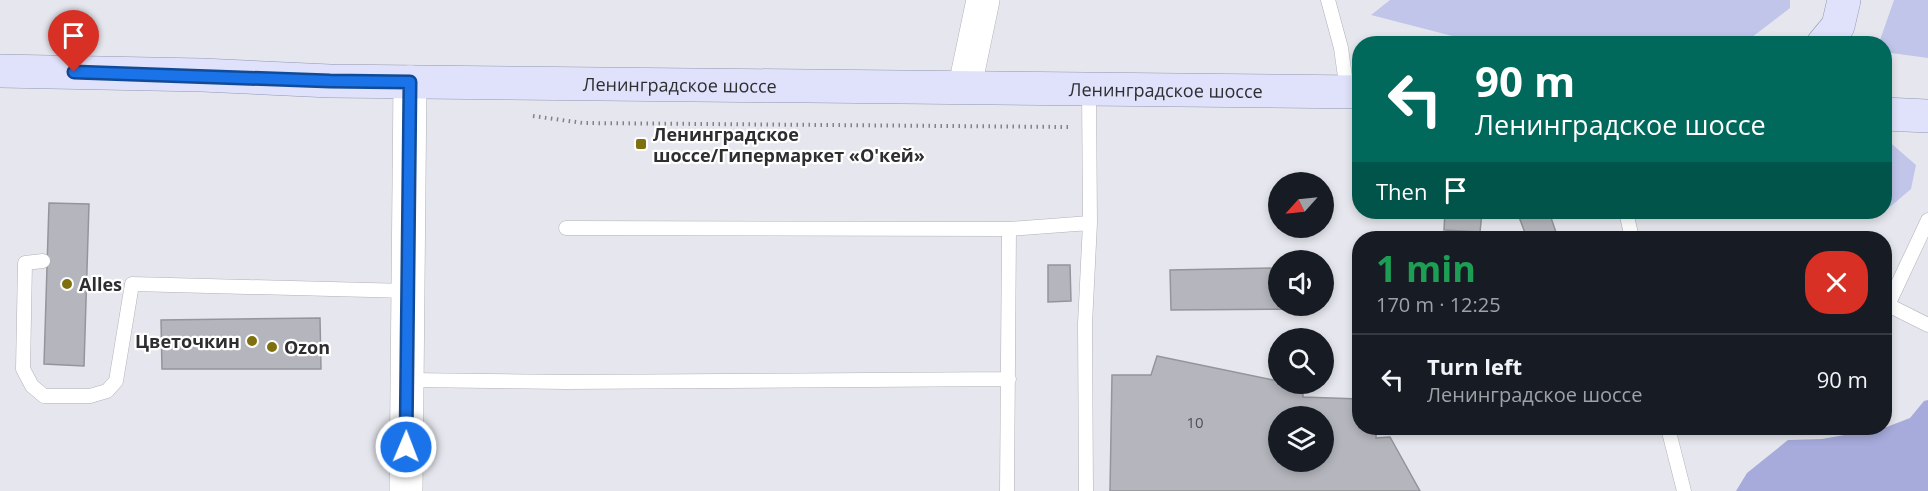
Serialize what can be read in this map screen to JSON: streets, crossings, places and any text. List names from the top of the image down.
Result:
{
  "streets": {
    "main road": ["Ленинградское шоссе"]
  },
  "places": {
    "transit": ["Ленинградское шоссе/Гипермаркет «О'кей»"],
    "other": ["Alles", "Цветочкин", "Ozon"]
  },
  "house_numbers": ["10"],
  "north": "bottom left",
  "page": {
    "turn": ["90 m", "Ленинградское шоссе"],
    "then": "Then",
    "heading": ["1 min", "170 m · 12:25"],
    "list": [
      {
        "name": "Turn left",
        "note": "Ленинградское шоссе",
        "value": "90 m"
      }
    ]
  }
}
